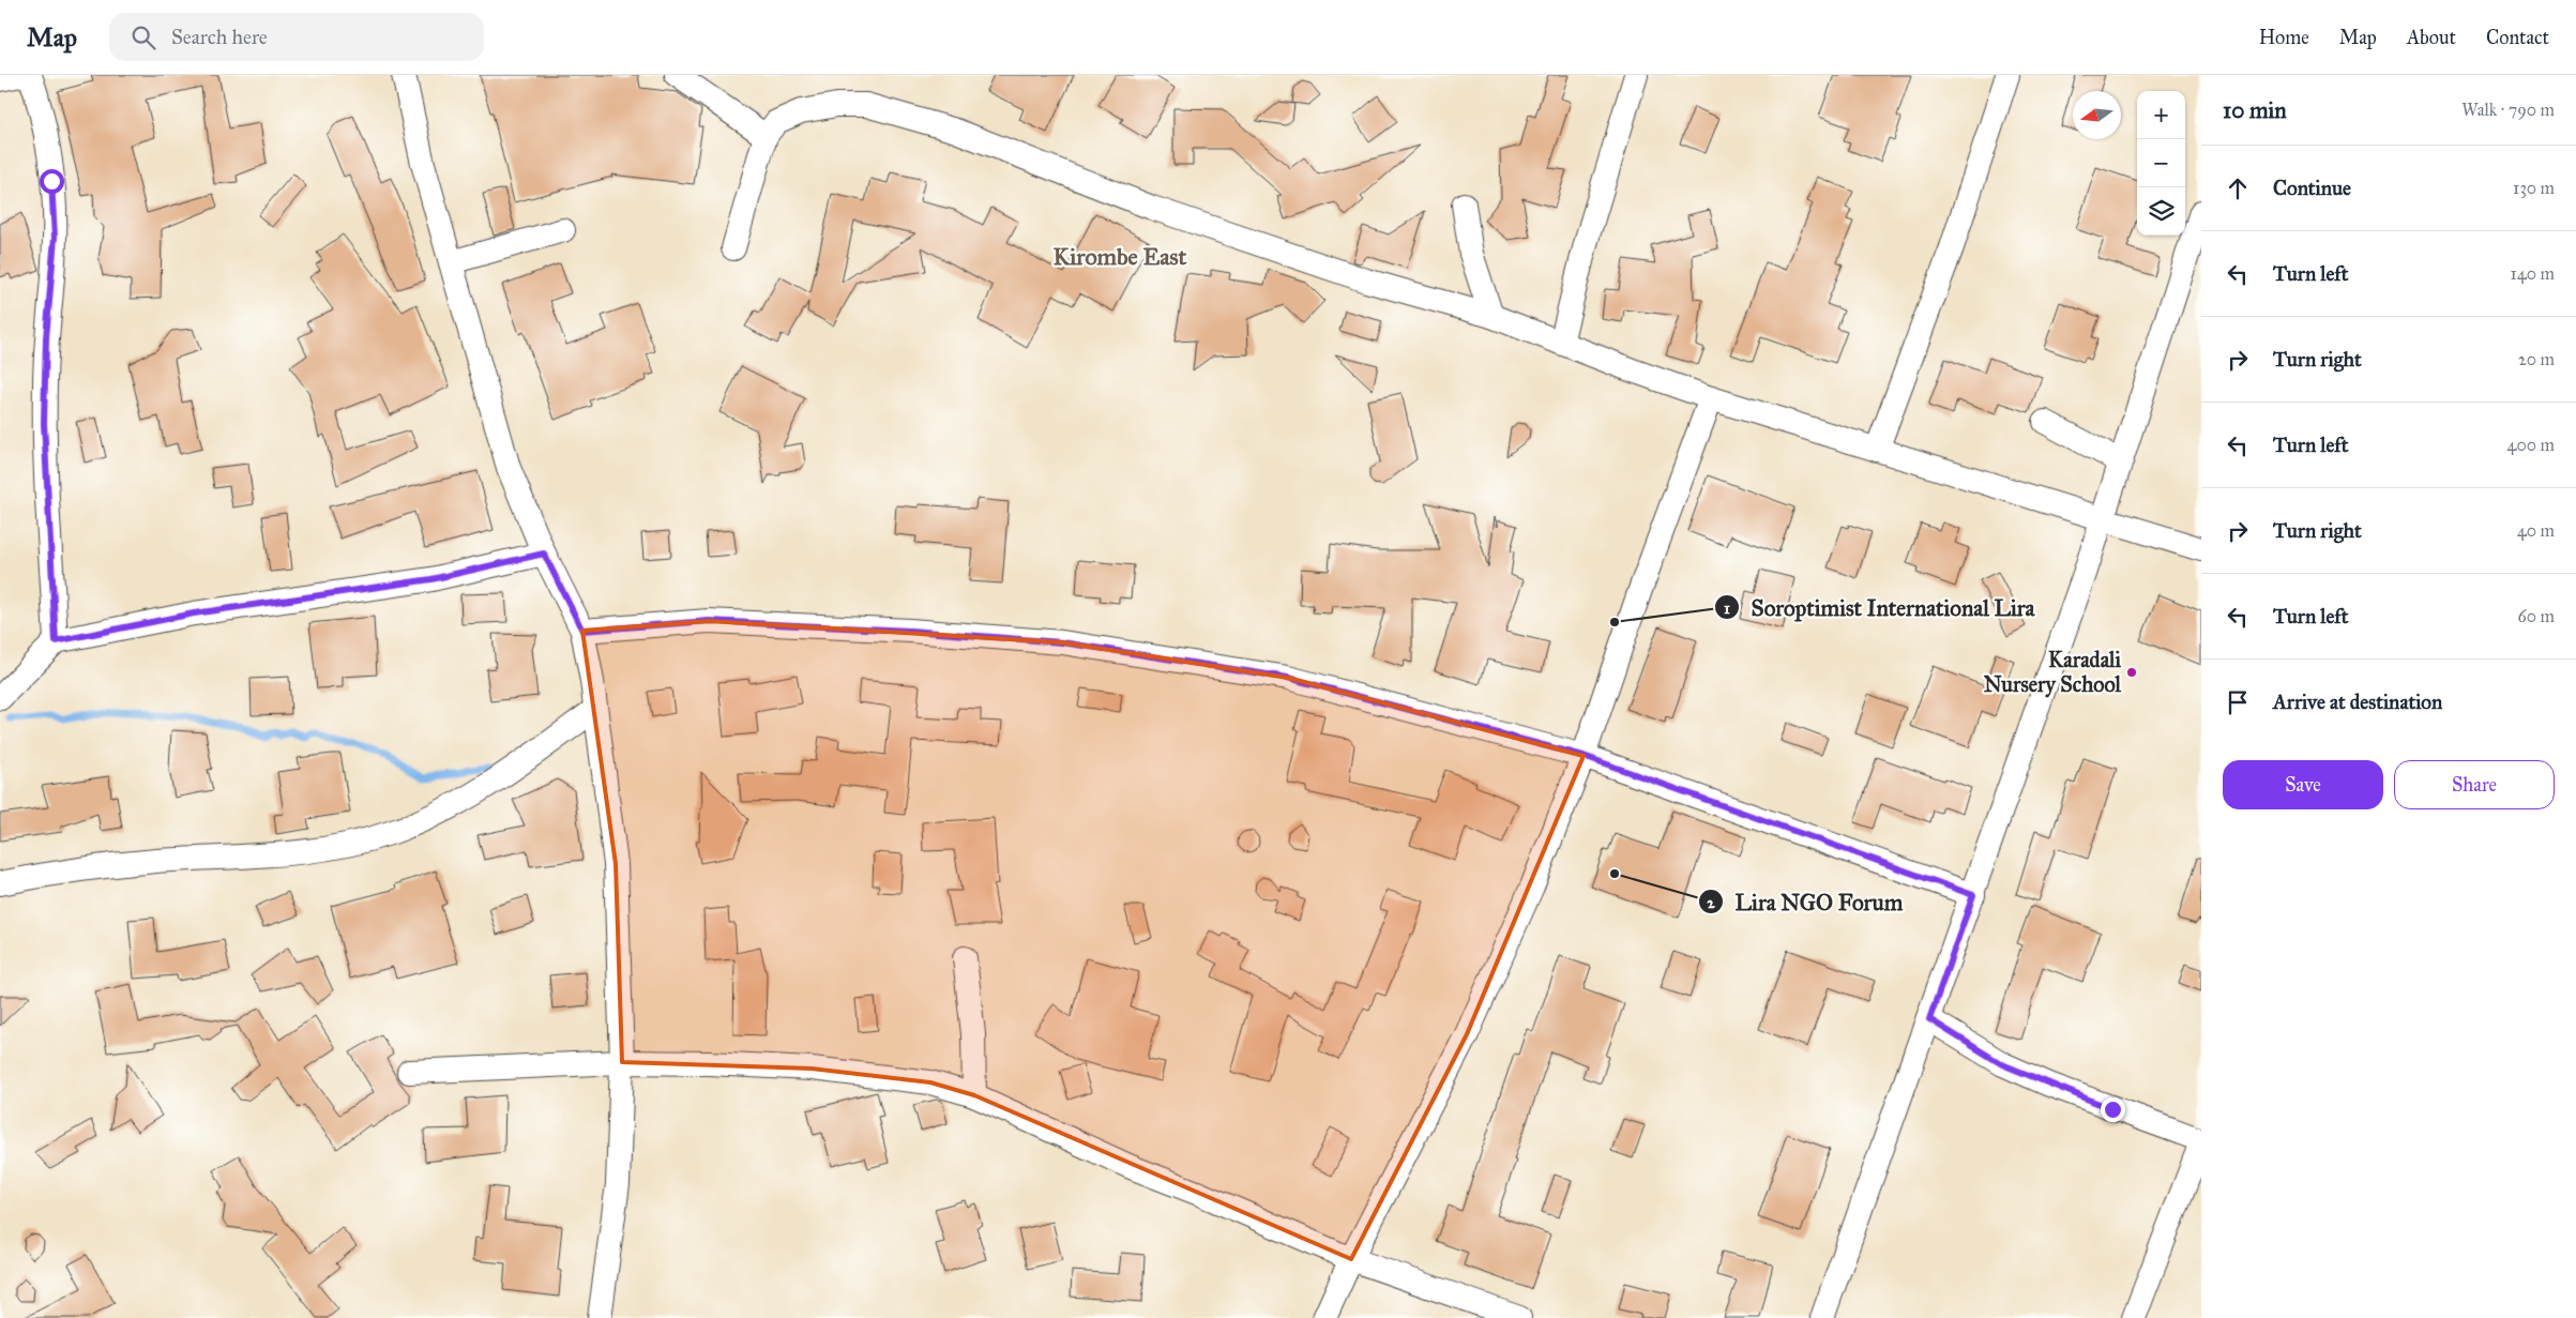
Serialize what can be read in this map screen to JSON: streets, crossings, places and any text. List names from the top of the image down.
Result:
{
  "districts": ["Kirombe East"],
  "places": ["Soroptimist International Lira", "Karadali Nursery School", "Lira NGO Forum"],
  "north": "left",
  "page": {
    "header": "Map",
    "search": "Search here",
    "nav": [
      "Home",
      "Map",
      "About",
      "Contact"
    ],
    "heading": ["10 min", "Walk · 790 m"],
    "map_buttons": ["+", "−"],
    "list": [
      ["Continue", "130 m"],
      ["Turn left", "140 m"],
      ["Turn right", "20 m"],
      ["Turn left", "400 m"],
      ["Turn right", "40 m"],
      ["Turn left", "60 m"],
      "Arrive at destination"
    ],
    "buttons": ["Save", "Share"]
  }
}
